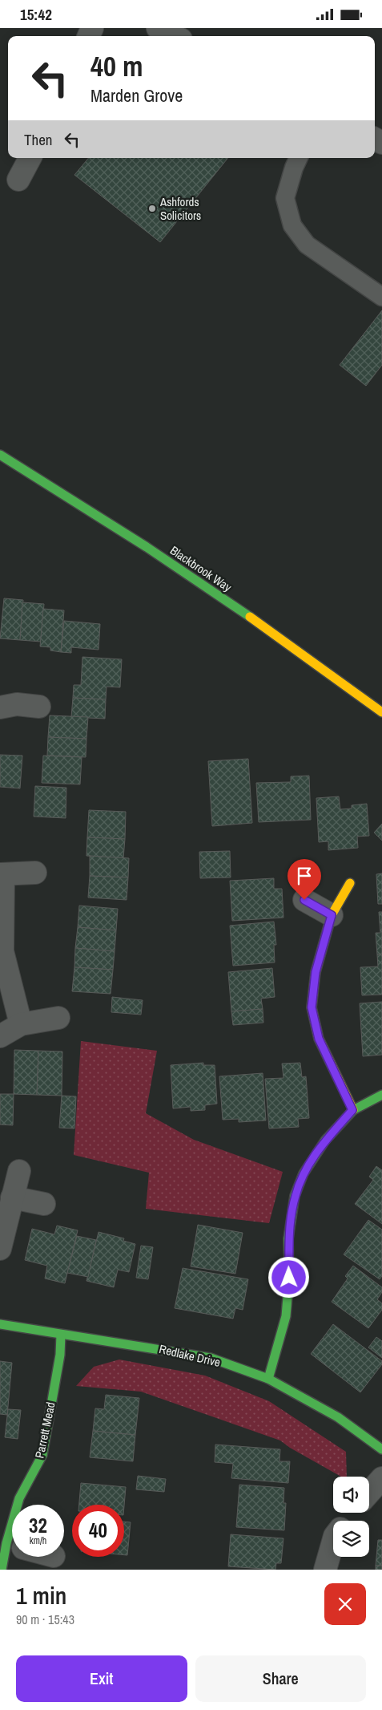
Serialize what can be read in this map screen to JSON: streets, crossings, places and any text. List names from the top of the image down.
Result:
{
  "streets": {
    "street": ["Blackbrook Way", "Redlake Drive", "Parrett Mead"]
  },
  "crossings": [
    ["Redlake Drive", "Parrett Mead"]
  ],
  "places": ["Ashfords Solicitors"],
  "page": {
    "status": "15:42",
    "turn": ["40 m", "Marden Grove"],
    "then": "Then",
    "speed": "32 km/h",
    "limit": "40",
    "heading": ["1 min", "90 m · 15:43"],
    "buttons": ["Exit", "Share"]
  }
}
